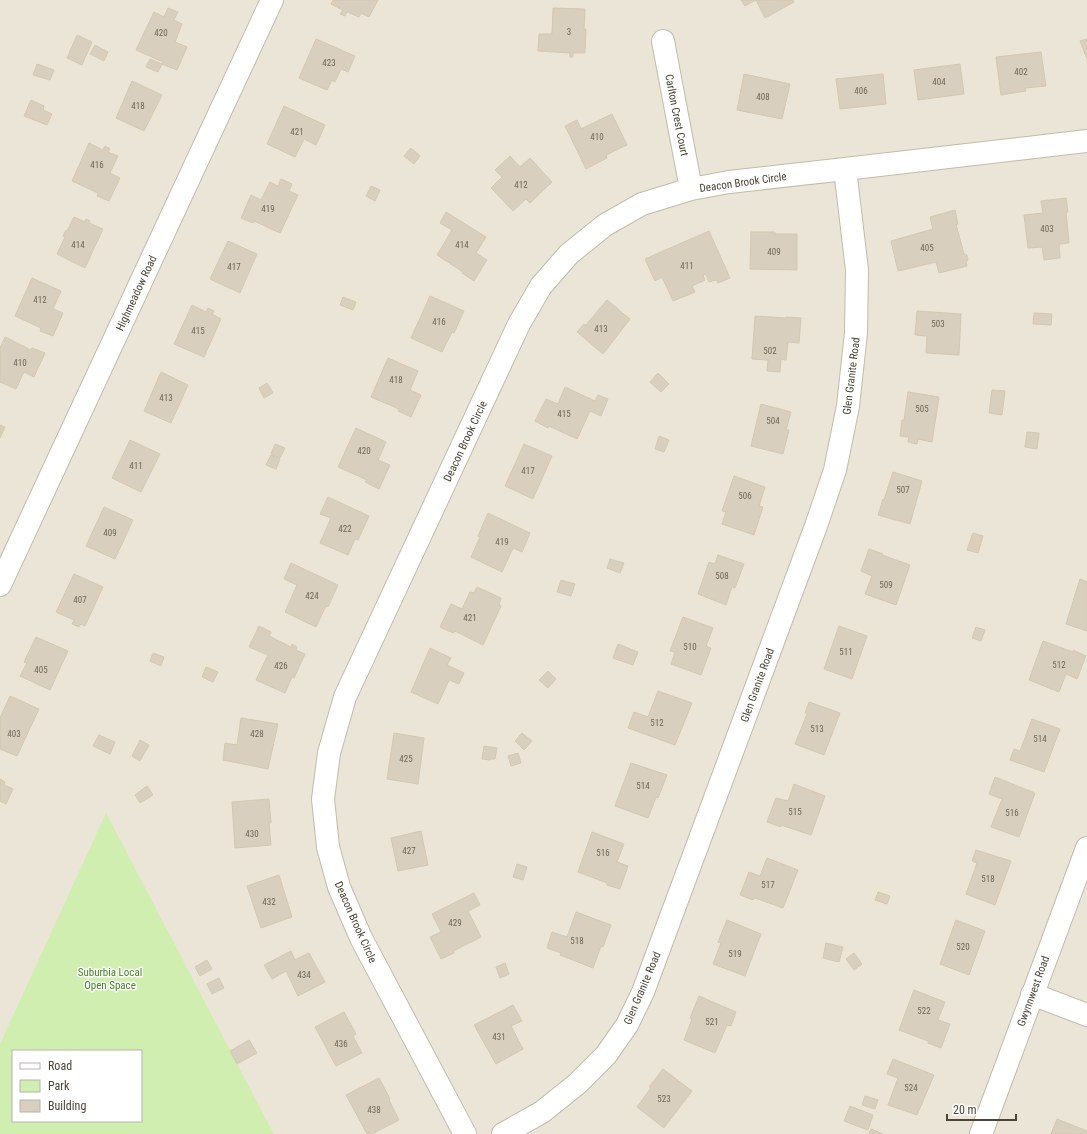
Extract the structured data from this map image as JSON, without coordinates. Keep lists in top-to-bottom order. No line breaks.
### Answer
{"streets":{"street":["Carlton Crest Court","Deacon Brook Circle","Highmeadow Road","Glen Granite Road","Gwynnwest Road"]},"crossings":[["Carlton Crest Court","Deacon Brook Circle"],["Deacon Brook Circle","Glen Granite Road"]],"parks":["Suburbia Local Open Space"],"house_numbers":["3","420","423","402","404","406","408","418","421","410","416","412","419","403","414","414","405","409","411","417","412","416","503","413","415","502","410","418","413","505","415","504","420","411","417","507","506","422","409","419","508","509","424","407","421","510","511","512","426","405","512","513","403","428","514","425","514","515","516","430","427","516","518","517","432","429","518","520","519","434","522","521","431","436","524","523","438"],"legend":["Road","Park","Building"],"scale_bar":"20 m"}
